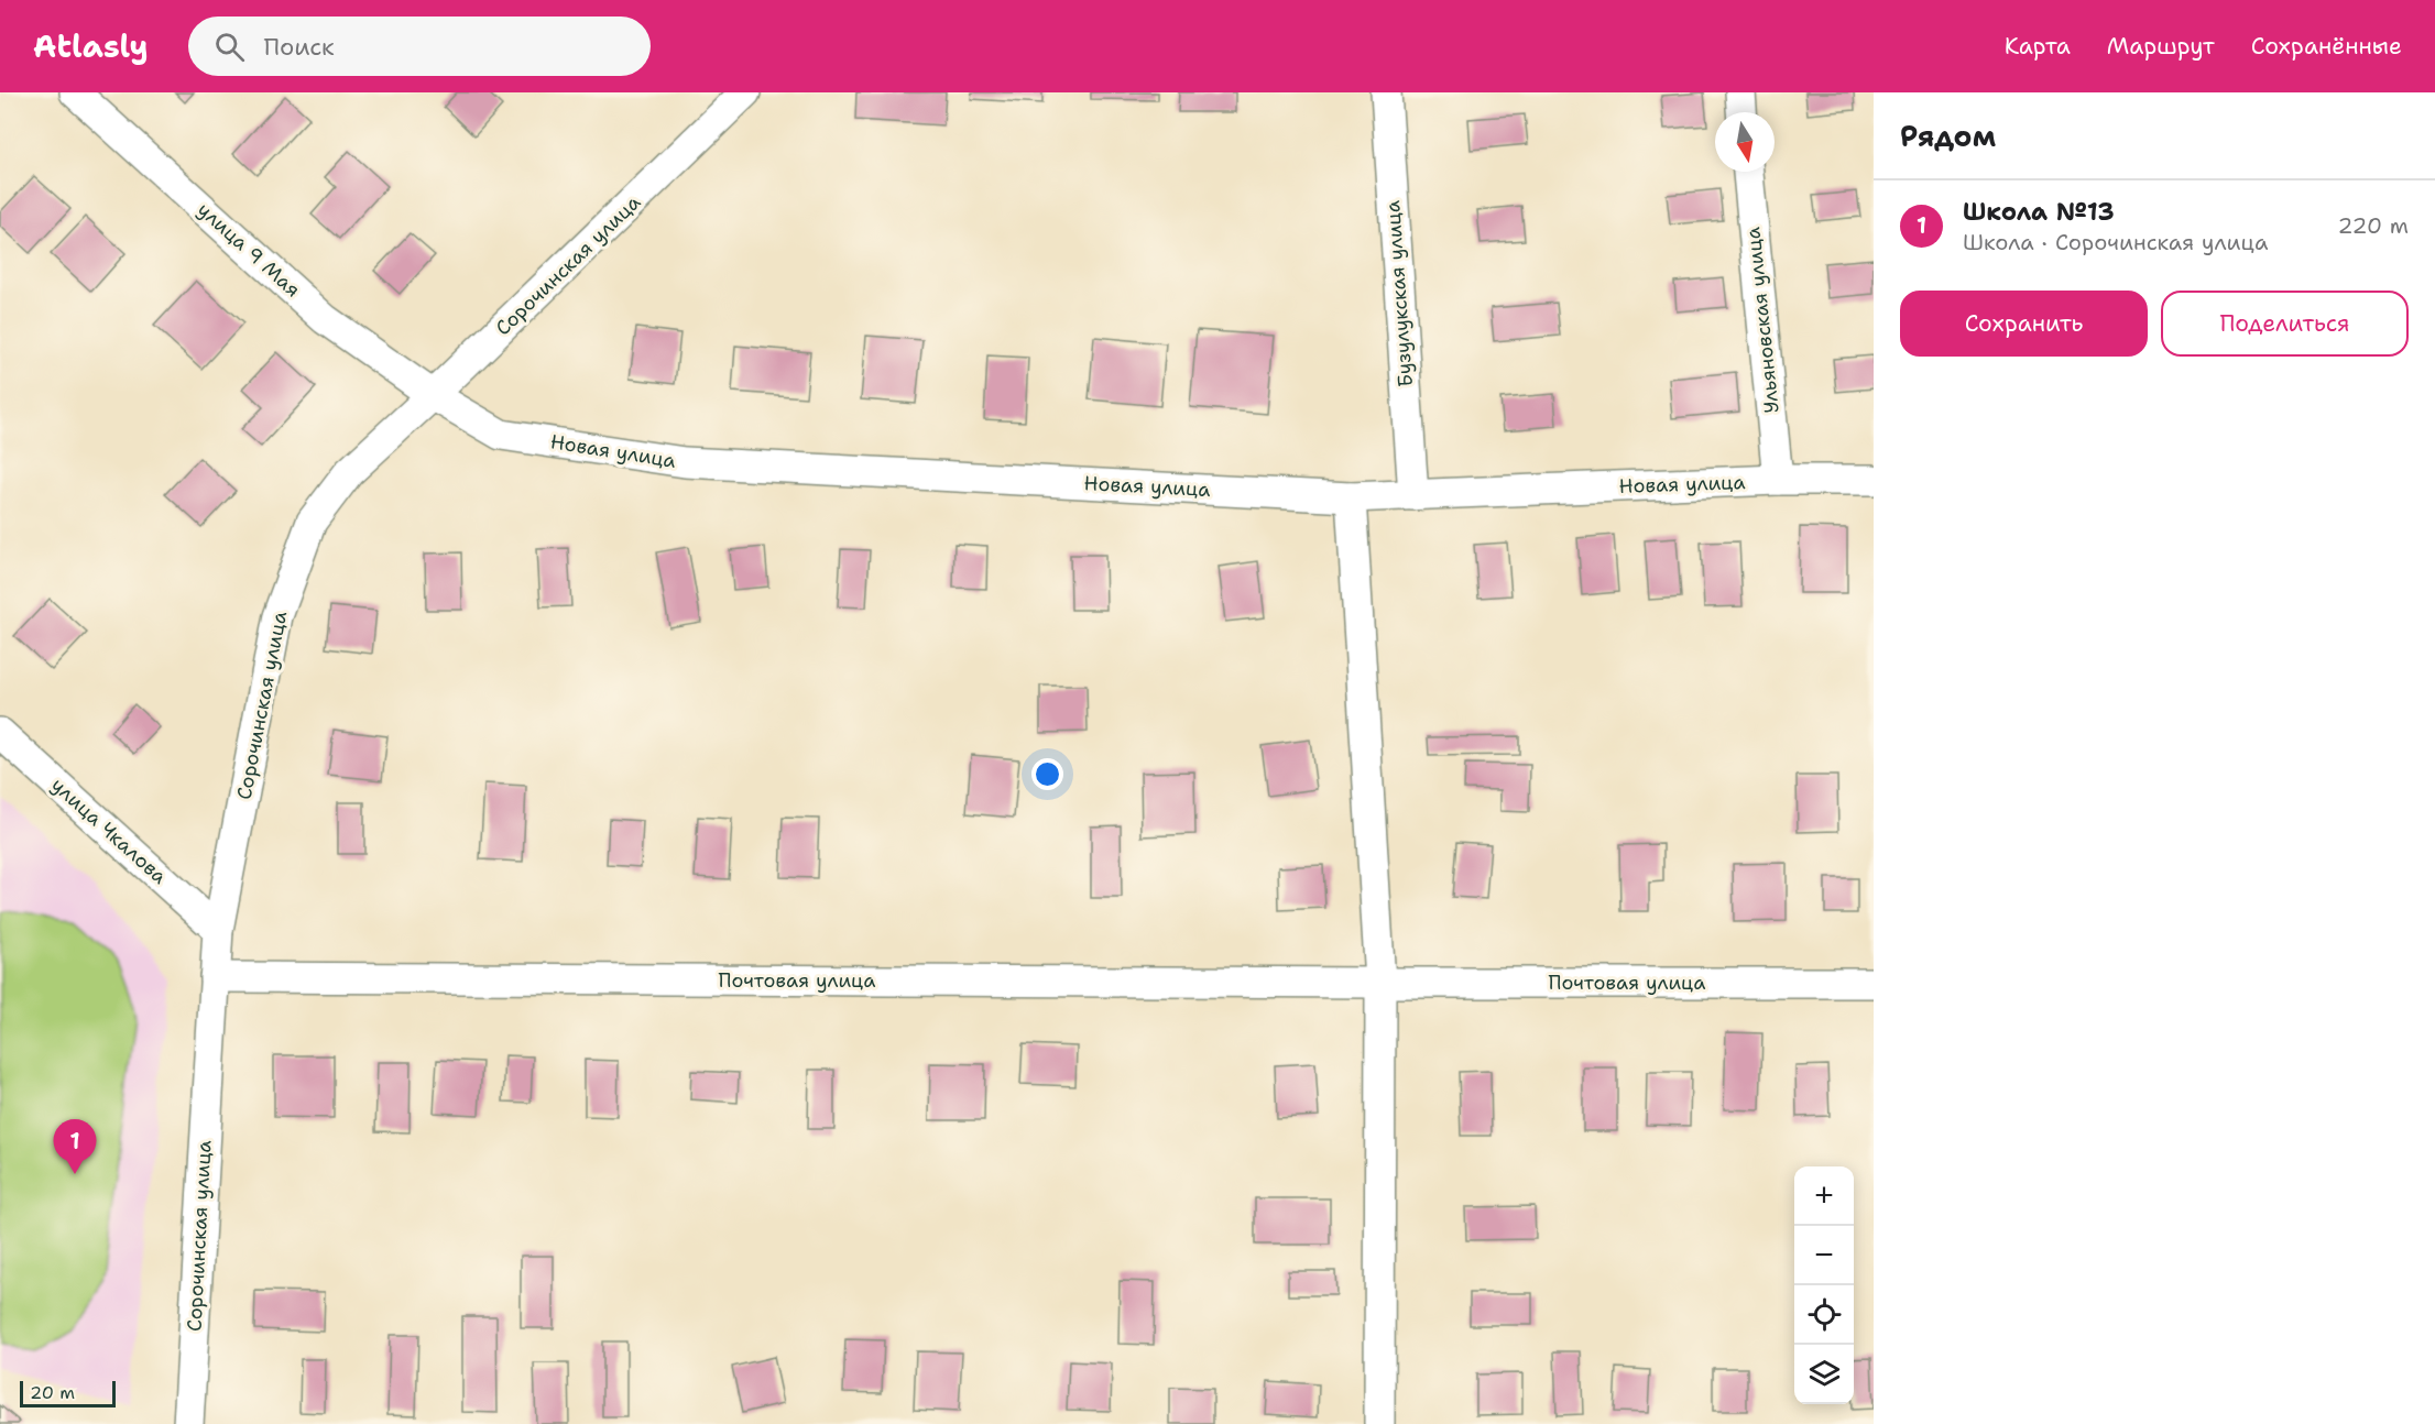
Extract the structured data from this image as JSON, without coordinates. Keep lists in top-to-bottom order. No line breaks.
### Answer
{"streets":{"street":["улица 9 Мая","Сорочинская улица","Бузулукская улица","Ульяновская улица","Новая улица","улица Чкалова","Почтовая улица"]},"crossings":[["улица 9 Мая","Сорочинская улица"],["улица 9 Мая","Новая улица"],["Сорочинская улица","Новая улица"],["Сорочинская улица","улица Чкалова"],["Сорочинская улица","Почтовая улица"],["Бузулукская улица","Новая улица"],["Ульяновская улица","Новая улица"]],"scale_bar":"20 m","north":"bottom","page":{"header":"Atlasly","search":"Поиск","nav":["Карта","Маршрут","Сохранённые"],"heading":"Рядом","list":[{"mark":"1","name":"Школа №13","note":"Школа · Сорочинская улица","value":"220 m"}],"buttons":["Сохранить","Поделиться"],"pins":"1","map_buttons":["+","−"],"scale":"20 m"}}
